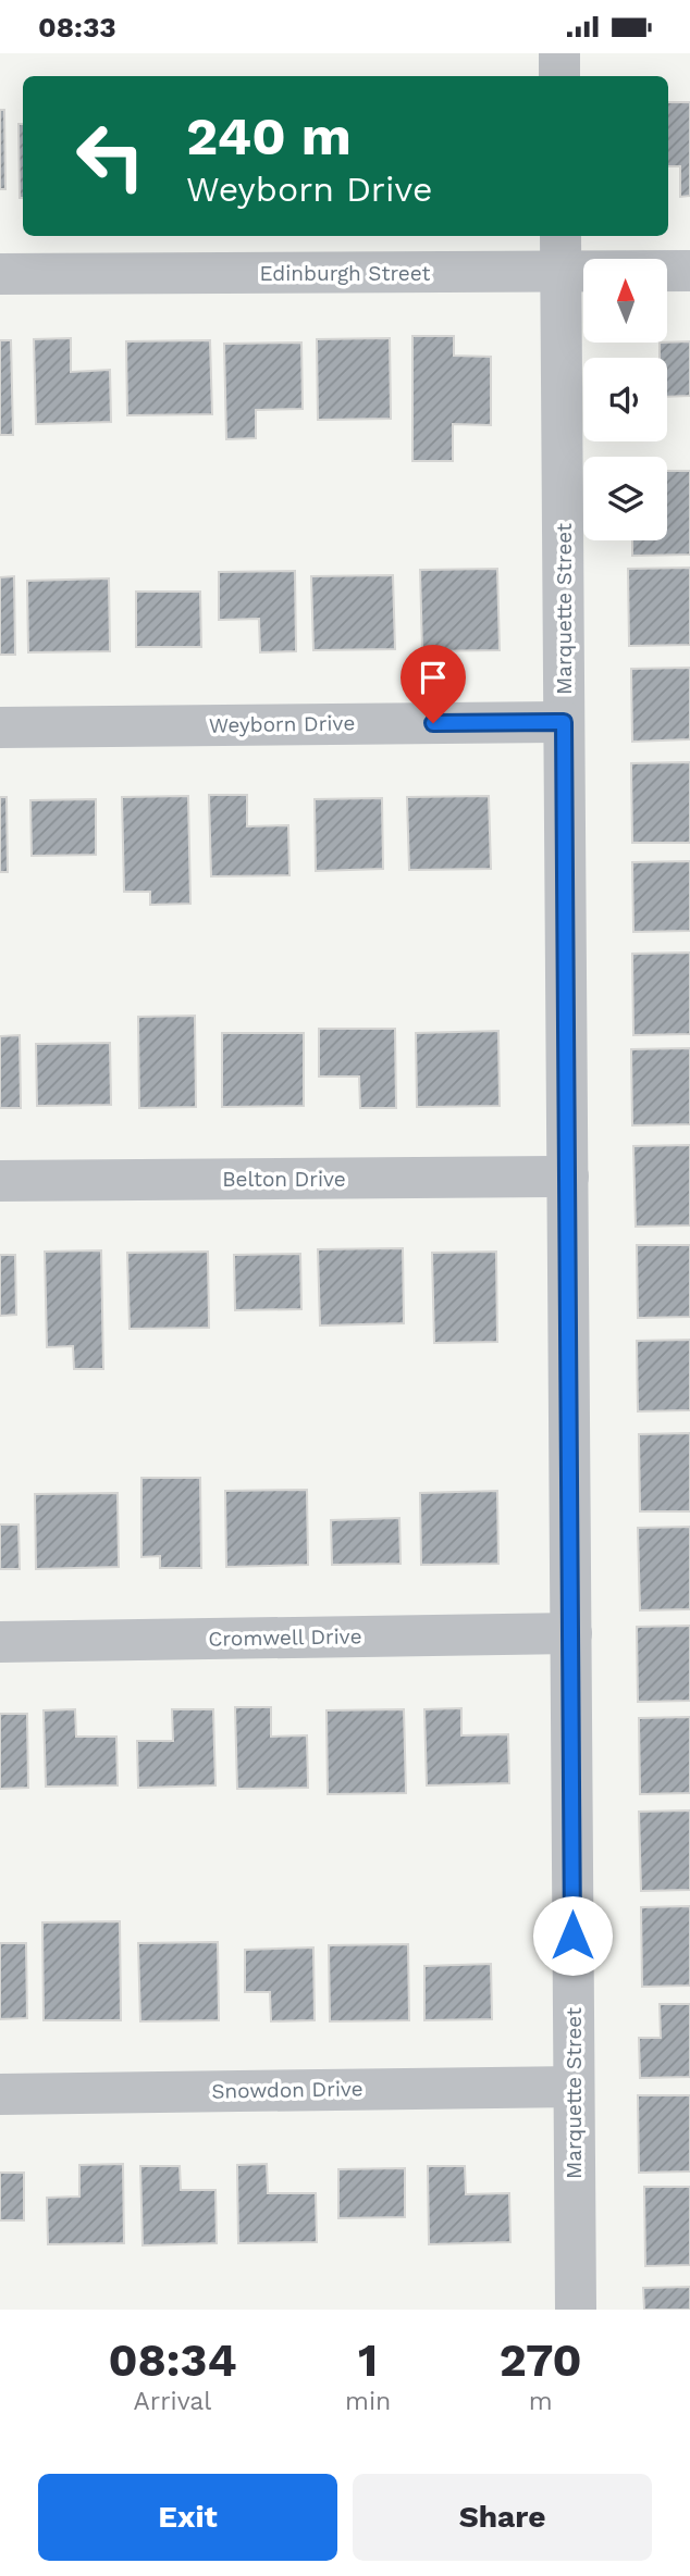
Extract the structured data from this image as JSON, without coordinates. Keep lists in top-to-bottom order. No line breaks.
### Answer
{"streets":{"street":["Edinburgh Street","Marquette Street","Weyborn Drive","Belton Drive","Cromwell Drive","Snowdon Drive"]},"crossings":[["Edinburgh Street","Marquette Street"],["Marquette Street","Weyborn Drive"],["Marquette Street","Belton Drive"],["Marquette Street","Cromwell Drive"],["Marquette Street","Snowdon Drive"]],"north":"top","page":{"status":"08:33","turn":["240 m","Weyborn Drive"],"eta":["08:34","Arrival","1","min","270","m"],"buttons":["Exit","Share"]}}
